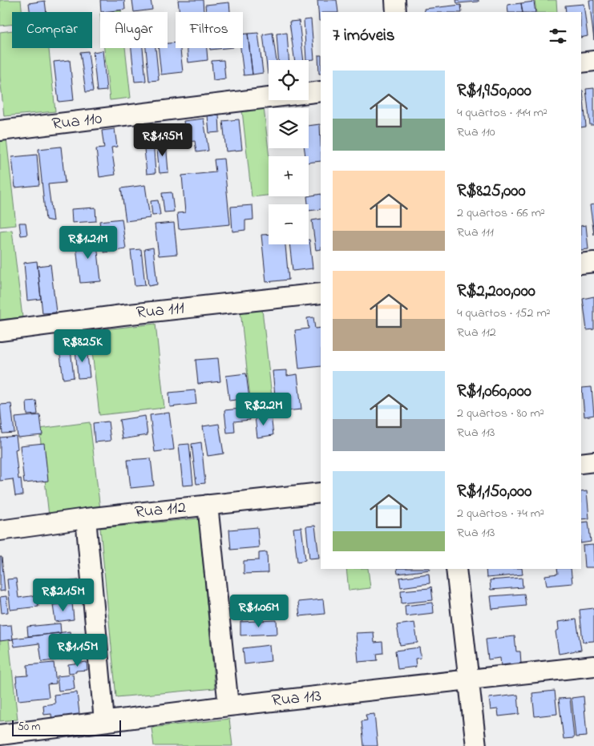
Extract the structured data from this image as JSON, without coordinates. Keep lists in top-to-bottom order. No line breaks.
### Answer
{"streets":{"street":["Rua 110","Rua 111","Rua 112","Rua 113"]},"scale_bar":"50 m","page":{"chip":["Comprar","Alugar","Filtros"],"heading":"7 imóveis","map_buttons":["+","−"],"list":[{"name":"R$1,950,000","note":"4 quartos · 144 m² · Rua 110"},{"name":"R$825,000","note":"2 quartos · 66 m² · Rua 111"},{"name":"R$2,200,000","note":"4 quartos · 152 m² · Rua 112"},{"name":"R$1,060,000","note":"2 quartos · 80 m² · Rua 113"},{"name":"R$1,150,000","note":"2 quartos · 74 m² · Rua 113"}],"price":["R$1.95M","R$1.21M","R$825K","R$2.2M","R$2.15M","R$1.06M","R$1.15M"],"scale":"50 m"}}
